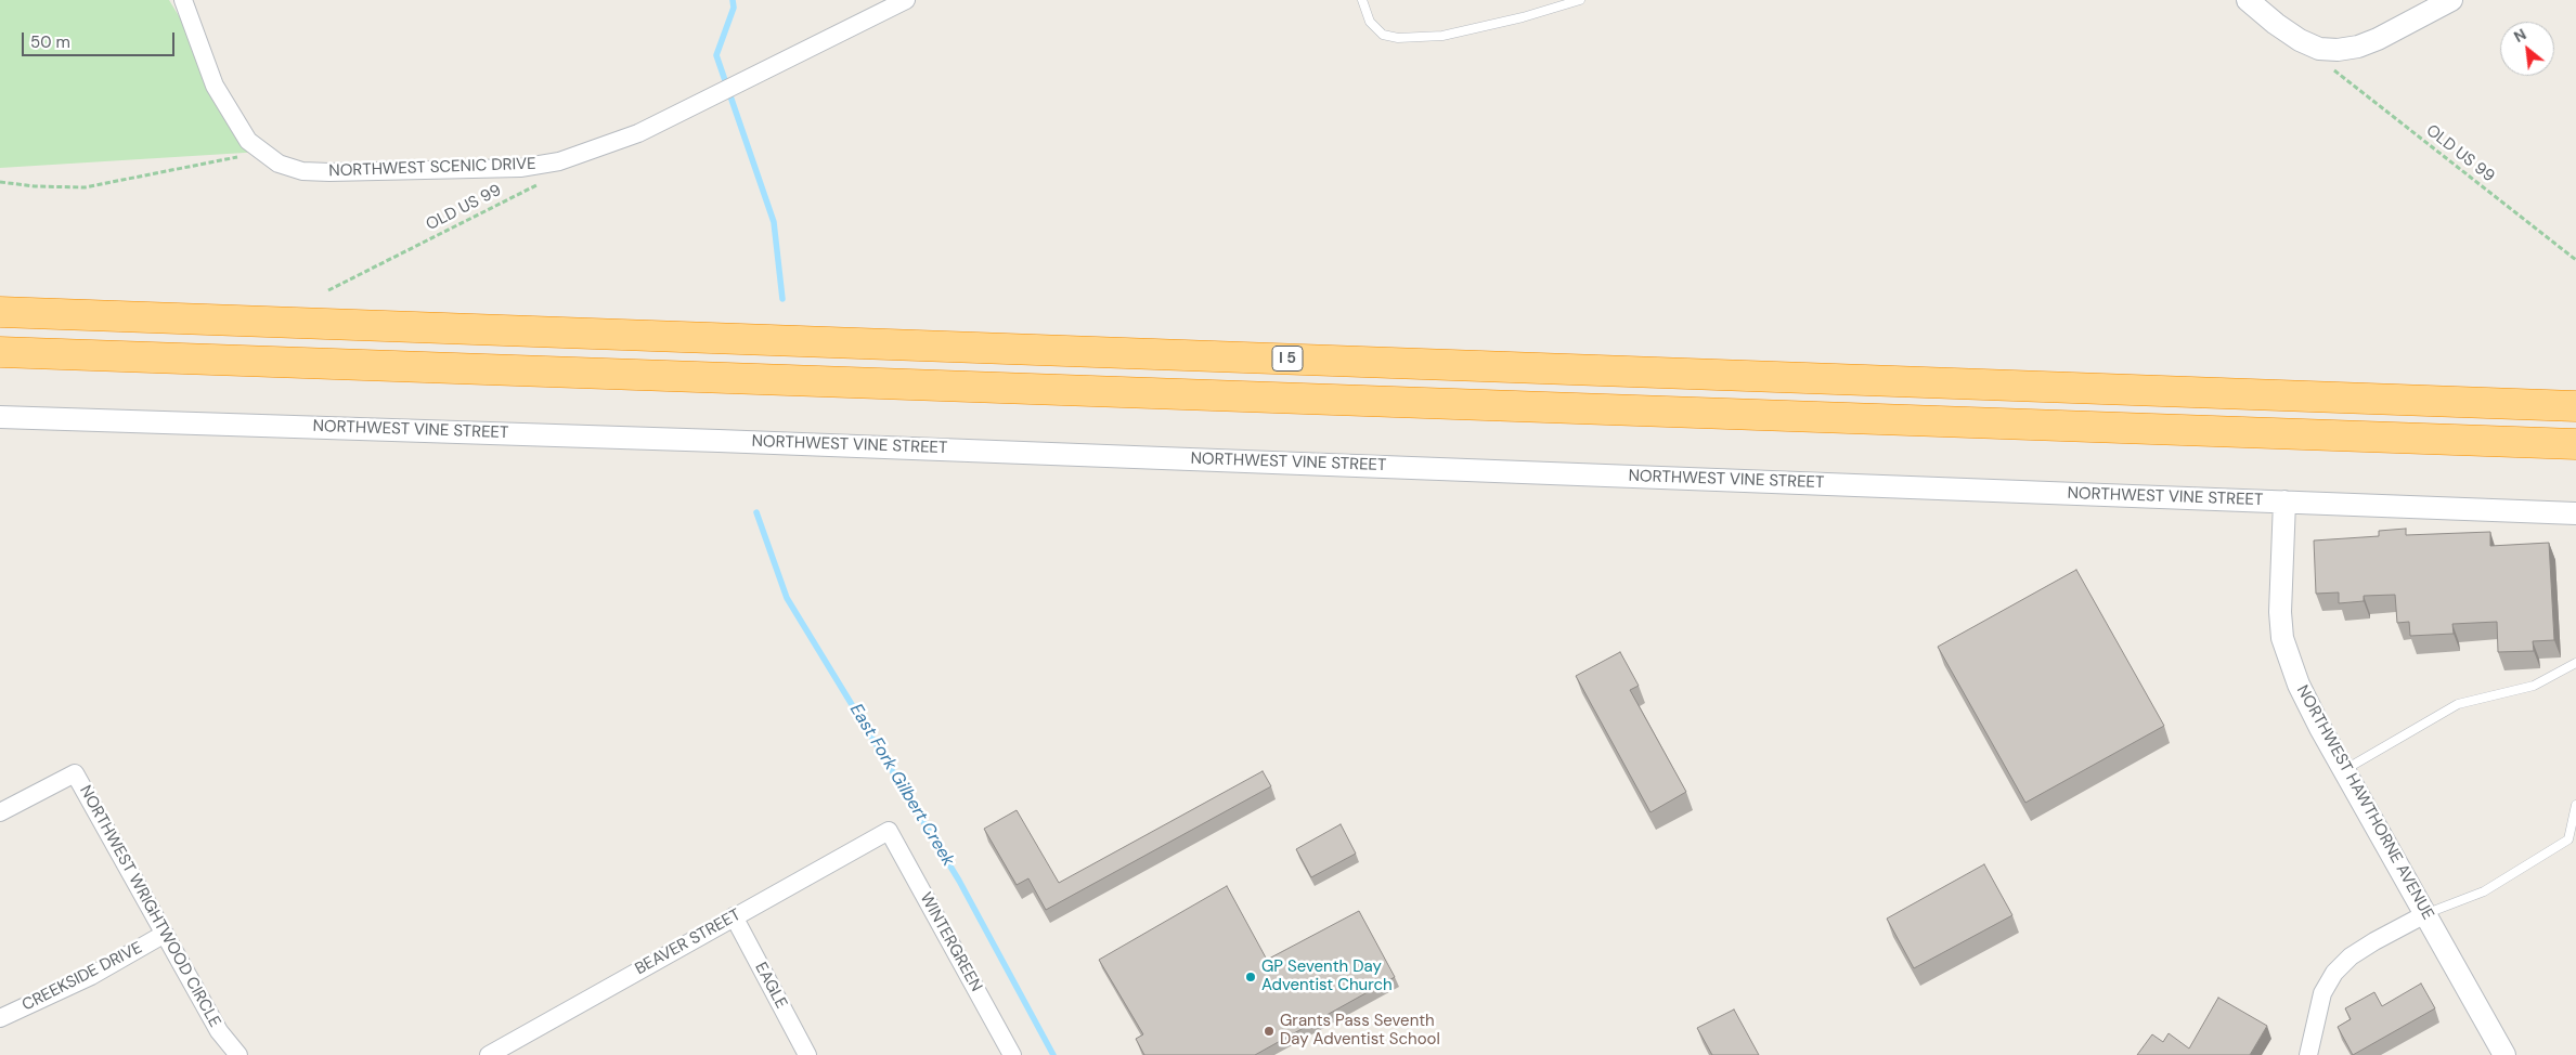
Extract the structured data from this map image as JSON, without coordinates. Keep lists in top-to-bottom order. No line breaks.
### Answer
{"streets":{"highway":["I 5"],"street":["NORTHWEST SCENIC DRIVE","NORTHWEST VINE STREET","NORTHWEST HAWTHORNE AVENUE","NORTHWEST WRIGHTWOOD CIRCLE","BEAVER STREET","WINTERGREEN","CREEKSIDE DRIVE","EAGLE"],"path":["OLD US 99"]},"crossings":[["NORTHWEST VINE STREET","NORTHWEST HAWTHORNE AVENUE"],["NORTHWEST WRIGHTWOOD CIRCLE","CREEKSIDE DRIVE"],["BEAVER STREET","WINTERGREEN"],["BEAVER STREET","EAGLE"]],"water":["East Fork Gilbert Creek"],"places":["GP Seventh Day Adventist Church","Grants Pass Seventh Day Adventist School"],"scale_bar":"50 m","north":"top left"}
